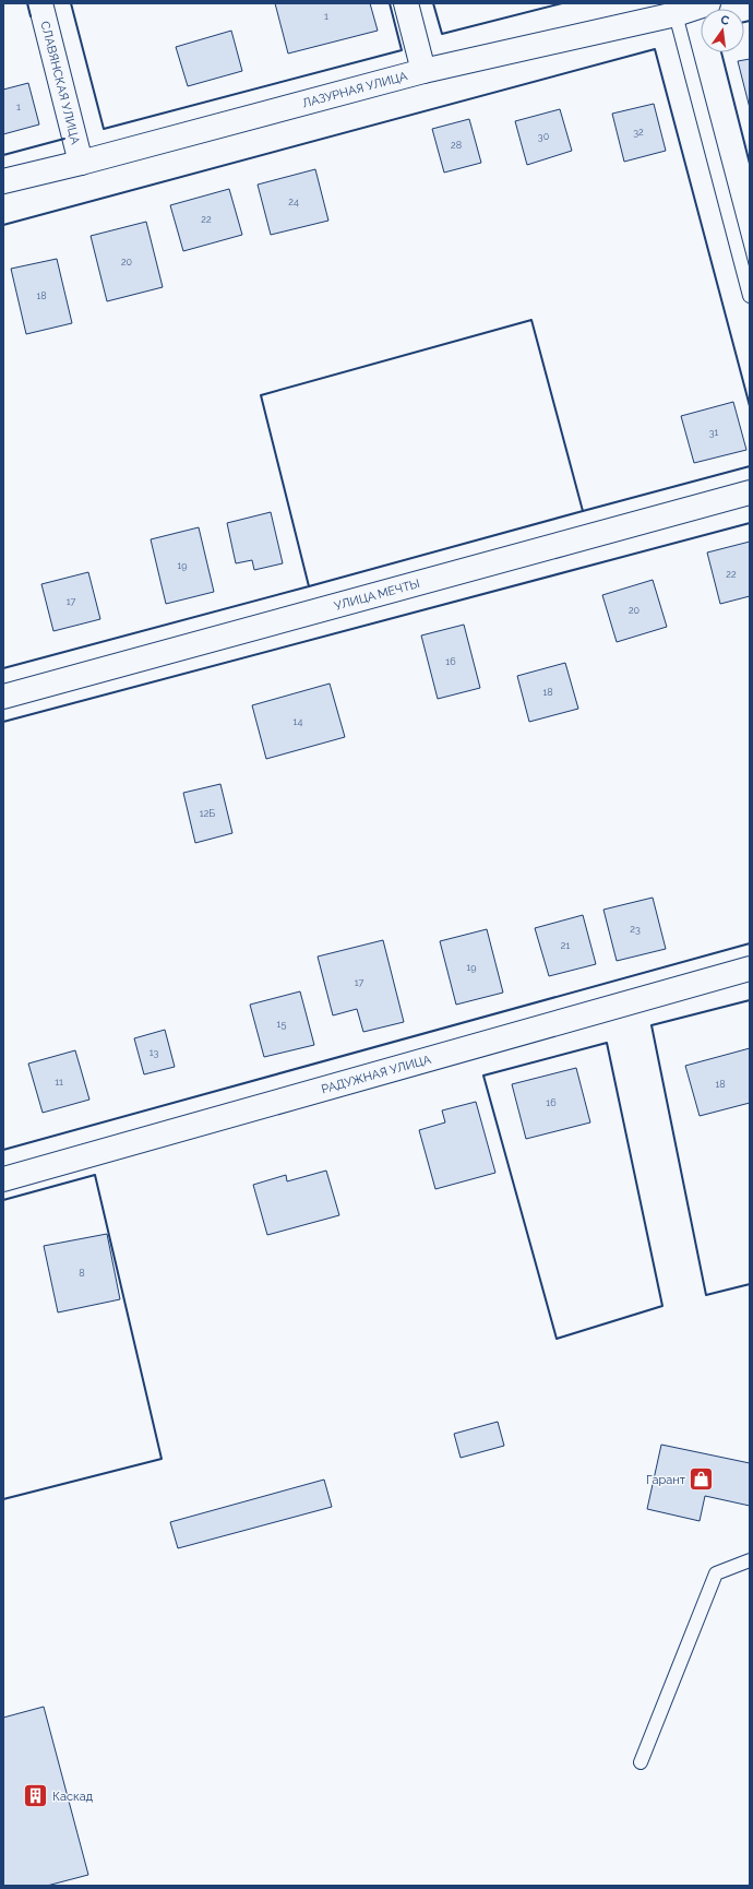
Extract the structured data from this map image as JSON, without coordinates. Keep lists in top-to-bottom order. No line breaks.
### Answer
{"streets":{"street":["СЛАВЯНСКАЯ УЛИЦА","ЛАЗУРНАЯ УЛИЦА","УЛИЦА МЕЧТЫ","РАДУЖНАЯ УЛИЦА"]},"crossings":[["СЛАВЯНСКАЯ УЛИЦА","ЛАЗУРНАЯ УЛИЦА"]],"places":{"shop":["Гарант"],"building":["Каскад"]},"house_numbers":["1","1","32","30","28","24","22","20","18","31","19","22","17","20","16","18","14","12Б","23","21","19","17","15","13","11","18","16","8"],"north":"top"}
